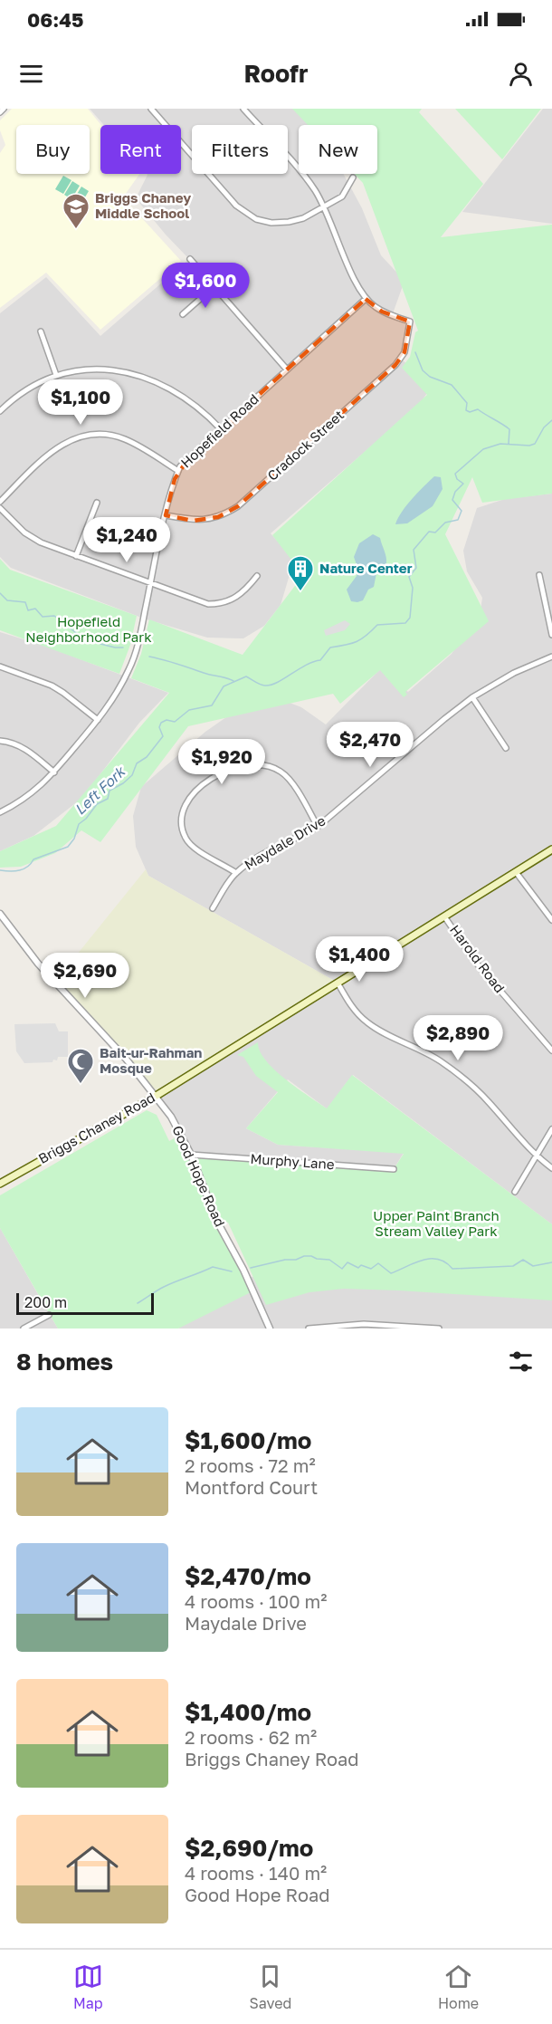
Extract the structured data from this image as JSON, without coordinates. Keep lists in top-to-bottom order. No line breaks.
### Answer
{"streets":{"main road":["Briggs Chaney Road"],"street":["Hopefield Road","Cradock Street","Maydale Drive","Harold Road","Murphy Lane","Good Hope Road"]},"crossings":[["Hopefield Road","Cradock Street"],["Harold Road","Briggs Chaney Road"],["Briggs Chaney Road","Good Hope Road"],["Murphy Lane","Good Hope Road"]],"water":["Left Fork"],"parks":["Hopefield Neighborhood Park","Upper Paint Branch Stream Valley Park"],"places":{"school or university":["Briggs Chaney Middle School"],"building":["Nature Center"],"mosque":["Bait-ur-Rahman Mosque"]},"scale_bar":"200 m","page":{"status":"06:45","header":"Roofr","chip":["Buy","Rent","Filters","New"],"price":["$1,600","$1,100","$1,240","$2,470","$1,920","$1,400","$2,690","$2,890"],"scale":"200 m","heading":"8 homes","list":[{"name":"$1,600/mo","note":"2 rooms · 72 m² · Montford Court"},{"name":"$2,470/mo","note":"4 rooms · 100 m² · Maydale Drive"},{"name":"$1,400/mo","note":"2 rooms · 62 m² · Briggs Chaney Road"},{"name":"$2,690/mo","note":"4 rooms · 140 m² · Good Hope Road"}],"tabs":["Map","Saved","Home"]}}
